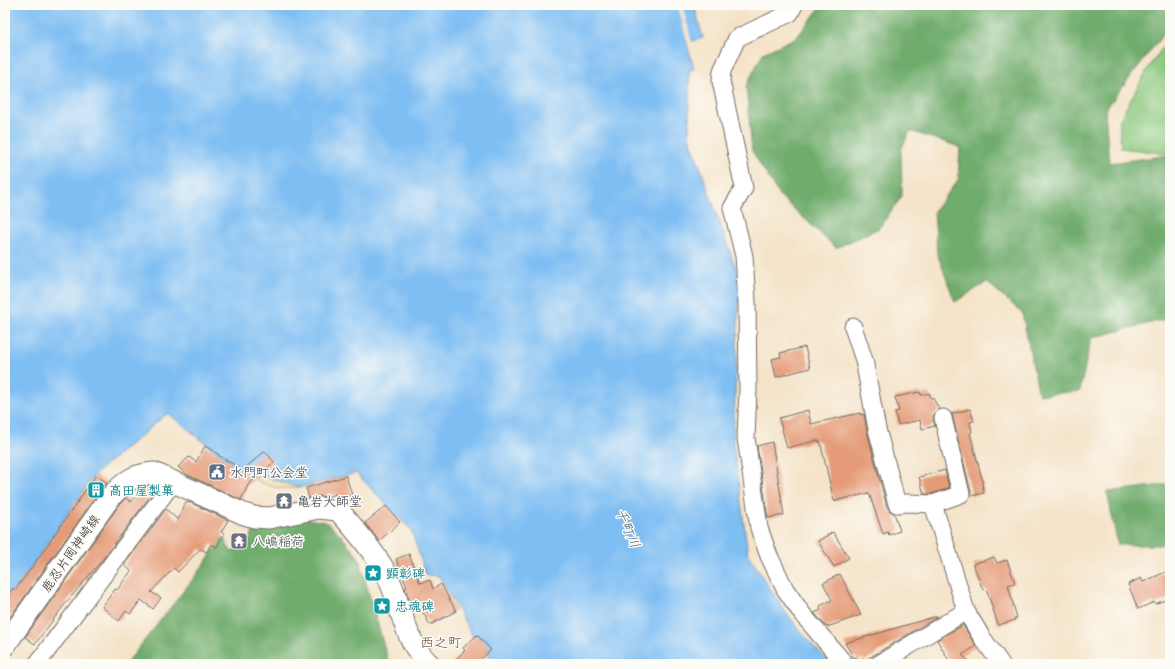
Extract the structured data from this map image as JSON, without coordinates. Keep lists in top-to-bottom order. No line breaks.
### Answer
{"streets":{"main road":["鹿忍片岡神崎線"]},"districts":["西之町"],"water":["千町川"],"places":{"public building":["水門町公会堂"],"building":["高田屋製菓"],"temple":["亀岩大師堂","八嶋稲荷"],"place":["顕彰碑","忠魂碑"]}}
